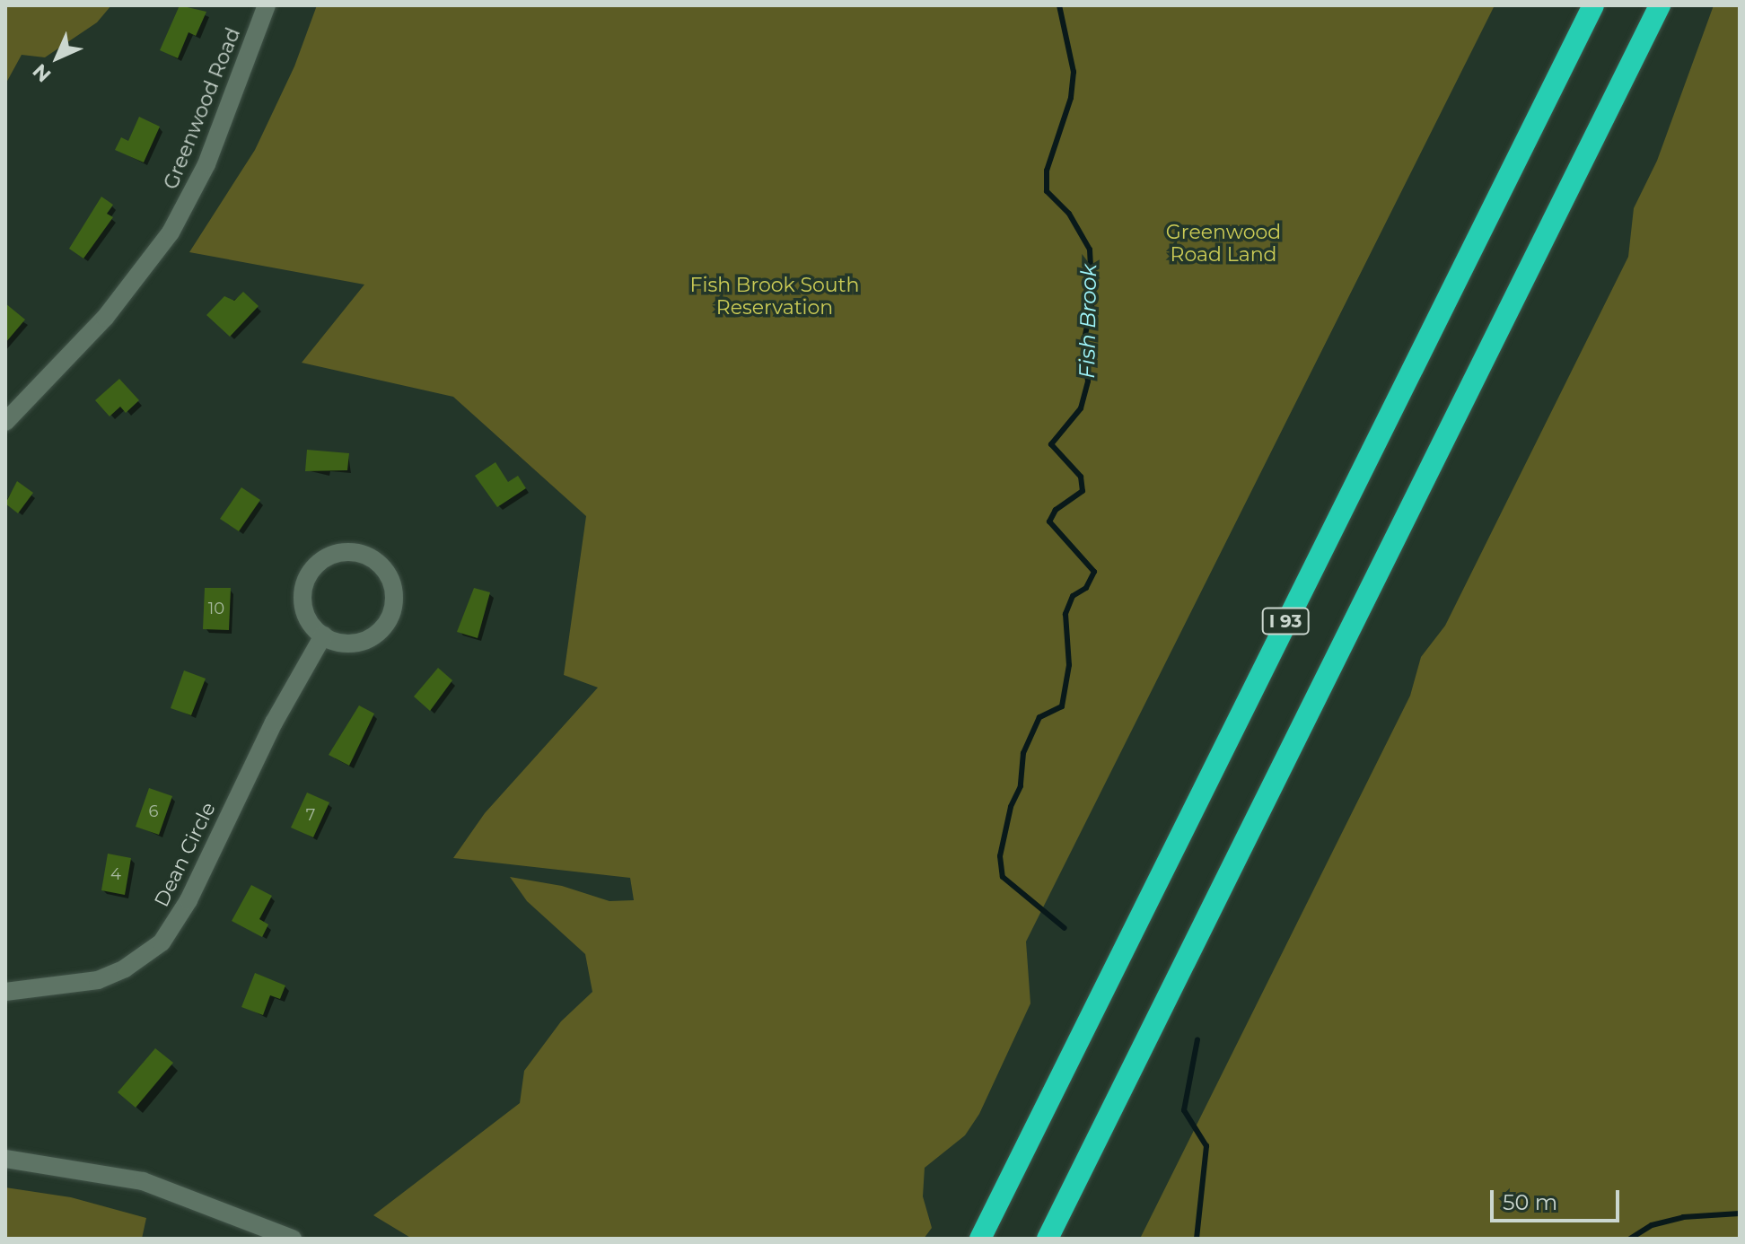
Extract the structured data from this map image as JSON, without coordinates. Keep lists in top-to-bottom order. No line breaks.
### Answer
{"streets":{"highway":["I 93"],"street":["Greenwood Road","Dean Circle"]},"water":["Fish Brook"],"parks":["Greenwood Road Land","Fish Brook South Reservation"],"house_numbers":["10","6","7","4"],"scale_bar":"50 m","north":"bottom left"}
